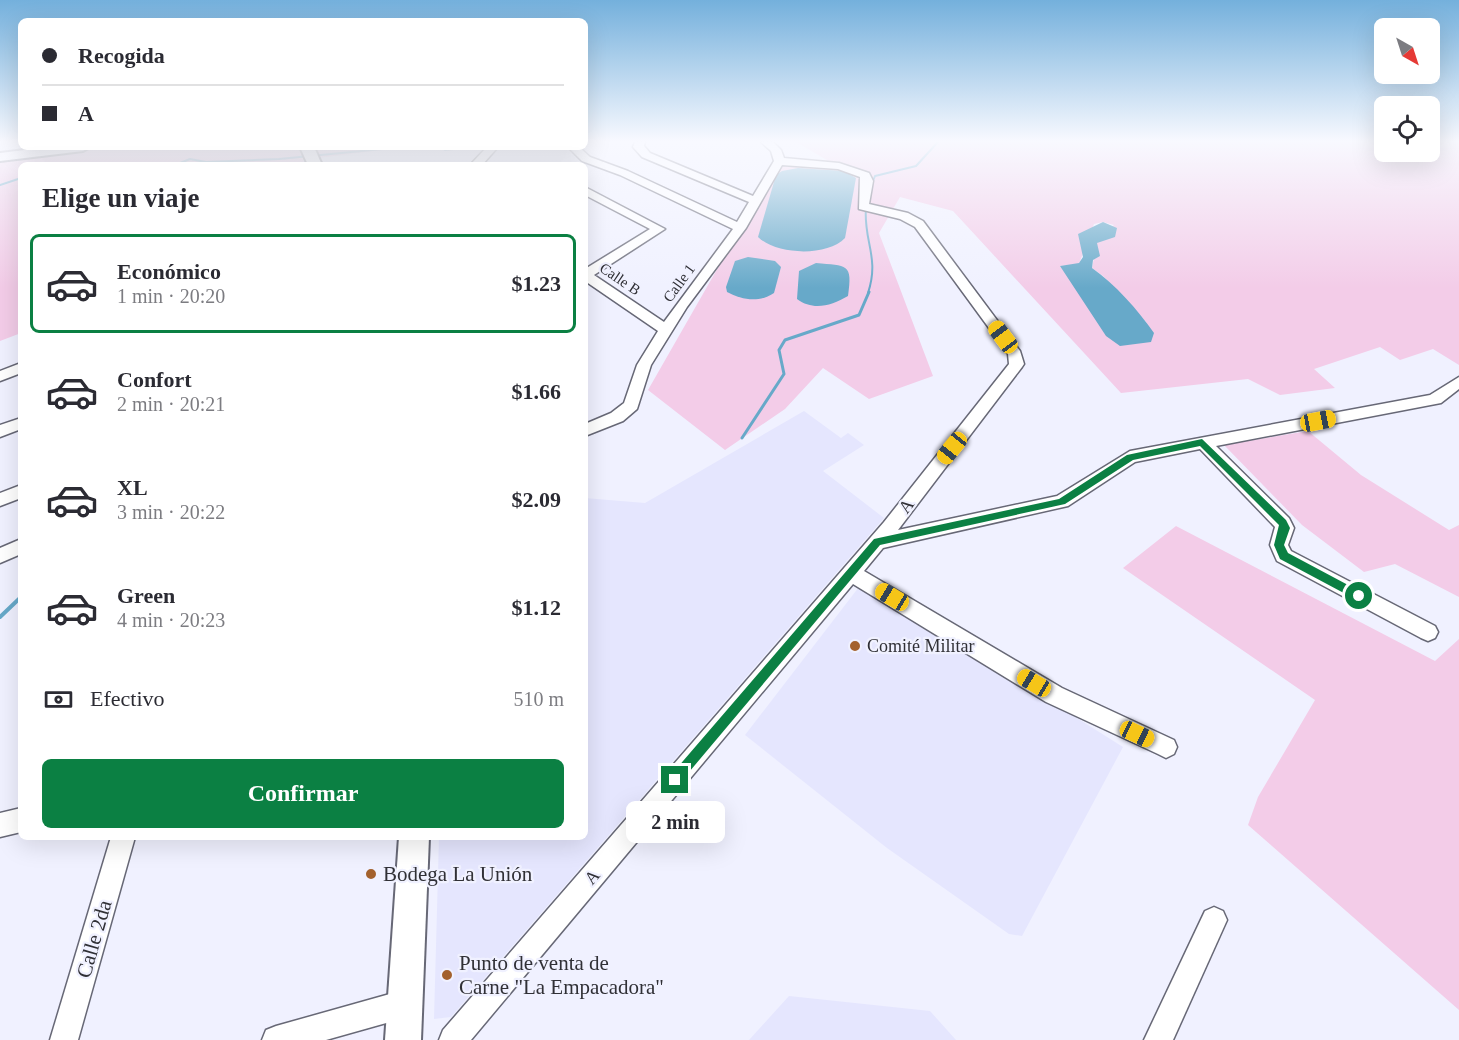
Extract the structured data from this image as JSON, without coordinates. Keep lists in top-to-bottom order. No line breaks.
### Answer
{"streets":{"street":["Calle B","Calle 1","A","Calle 2da"]},"crossings":[["Calle B","Calle 1"]],"places":["Comité Militar","Bodega La Unión","Punto de venta de Carne \"La Empacadora\""],"north":"bottom right","page":{"banner":["Recogida","A"],"heading":"Elige un viaje","list":[{"name":"Económico","note":"1 min · 20:20","value":"$1.23"},{"name":"Confort","note":"2 min · 20:21","value":"$1.66"},{"name":"XL","note":"3 min · 20:22","value":"$2.09"},{"name":"Green","note":"4 min · 20:23","value":"$1.12"}],"pay":["Efectivo","510 m"],"buttons":"Confirmar","bubble":"2 min"}}
